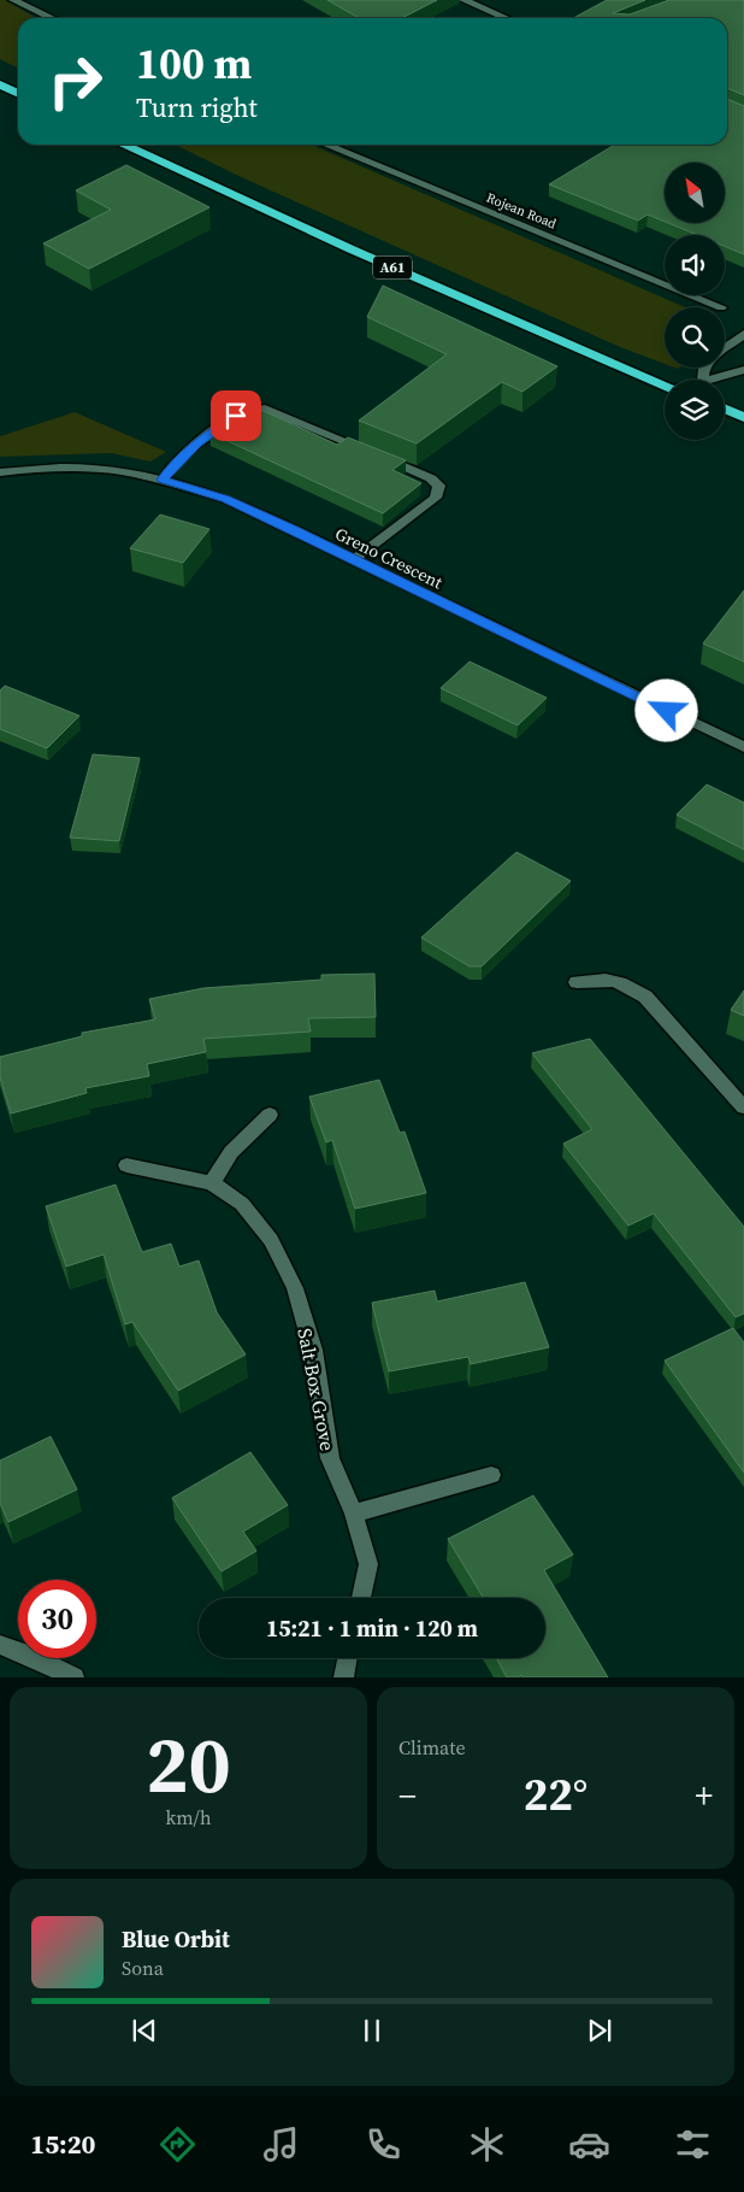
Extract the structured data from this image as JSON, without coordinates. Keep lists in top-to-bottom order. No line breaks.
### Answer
{"streets":{"highway":["A61"],"street":["Rojean Road","Greno Crescent","Salt Box Grove"]},"north":"top left","page":{"turn":["100 m","Turn right"],"limit":"30","trip":"15:21 · 1 min · 120 m","tile":[["20","km/h"],"Climate"],"heat":["−","22°","+"],"song":["Blue Orbit","Sona"],"tabs":"15:20"}}
